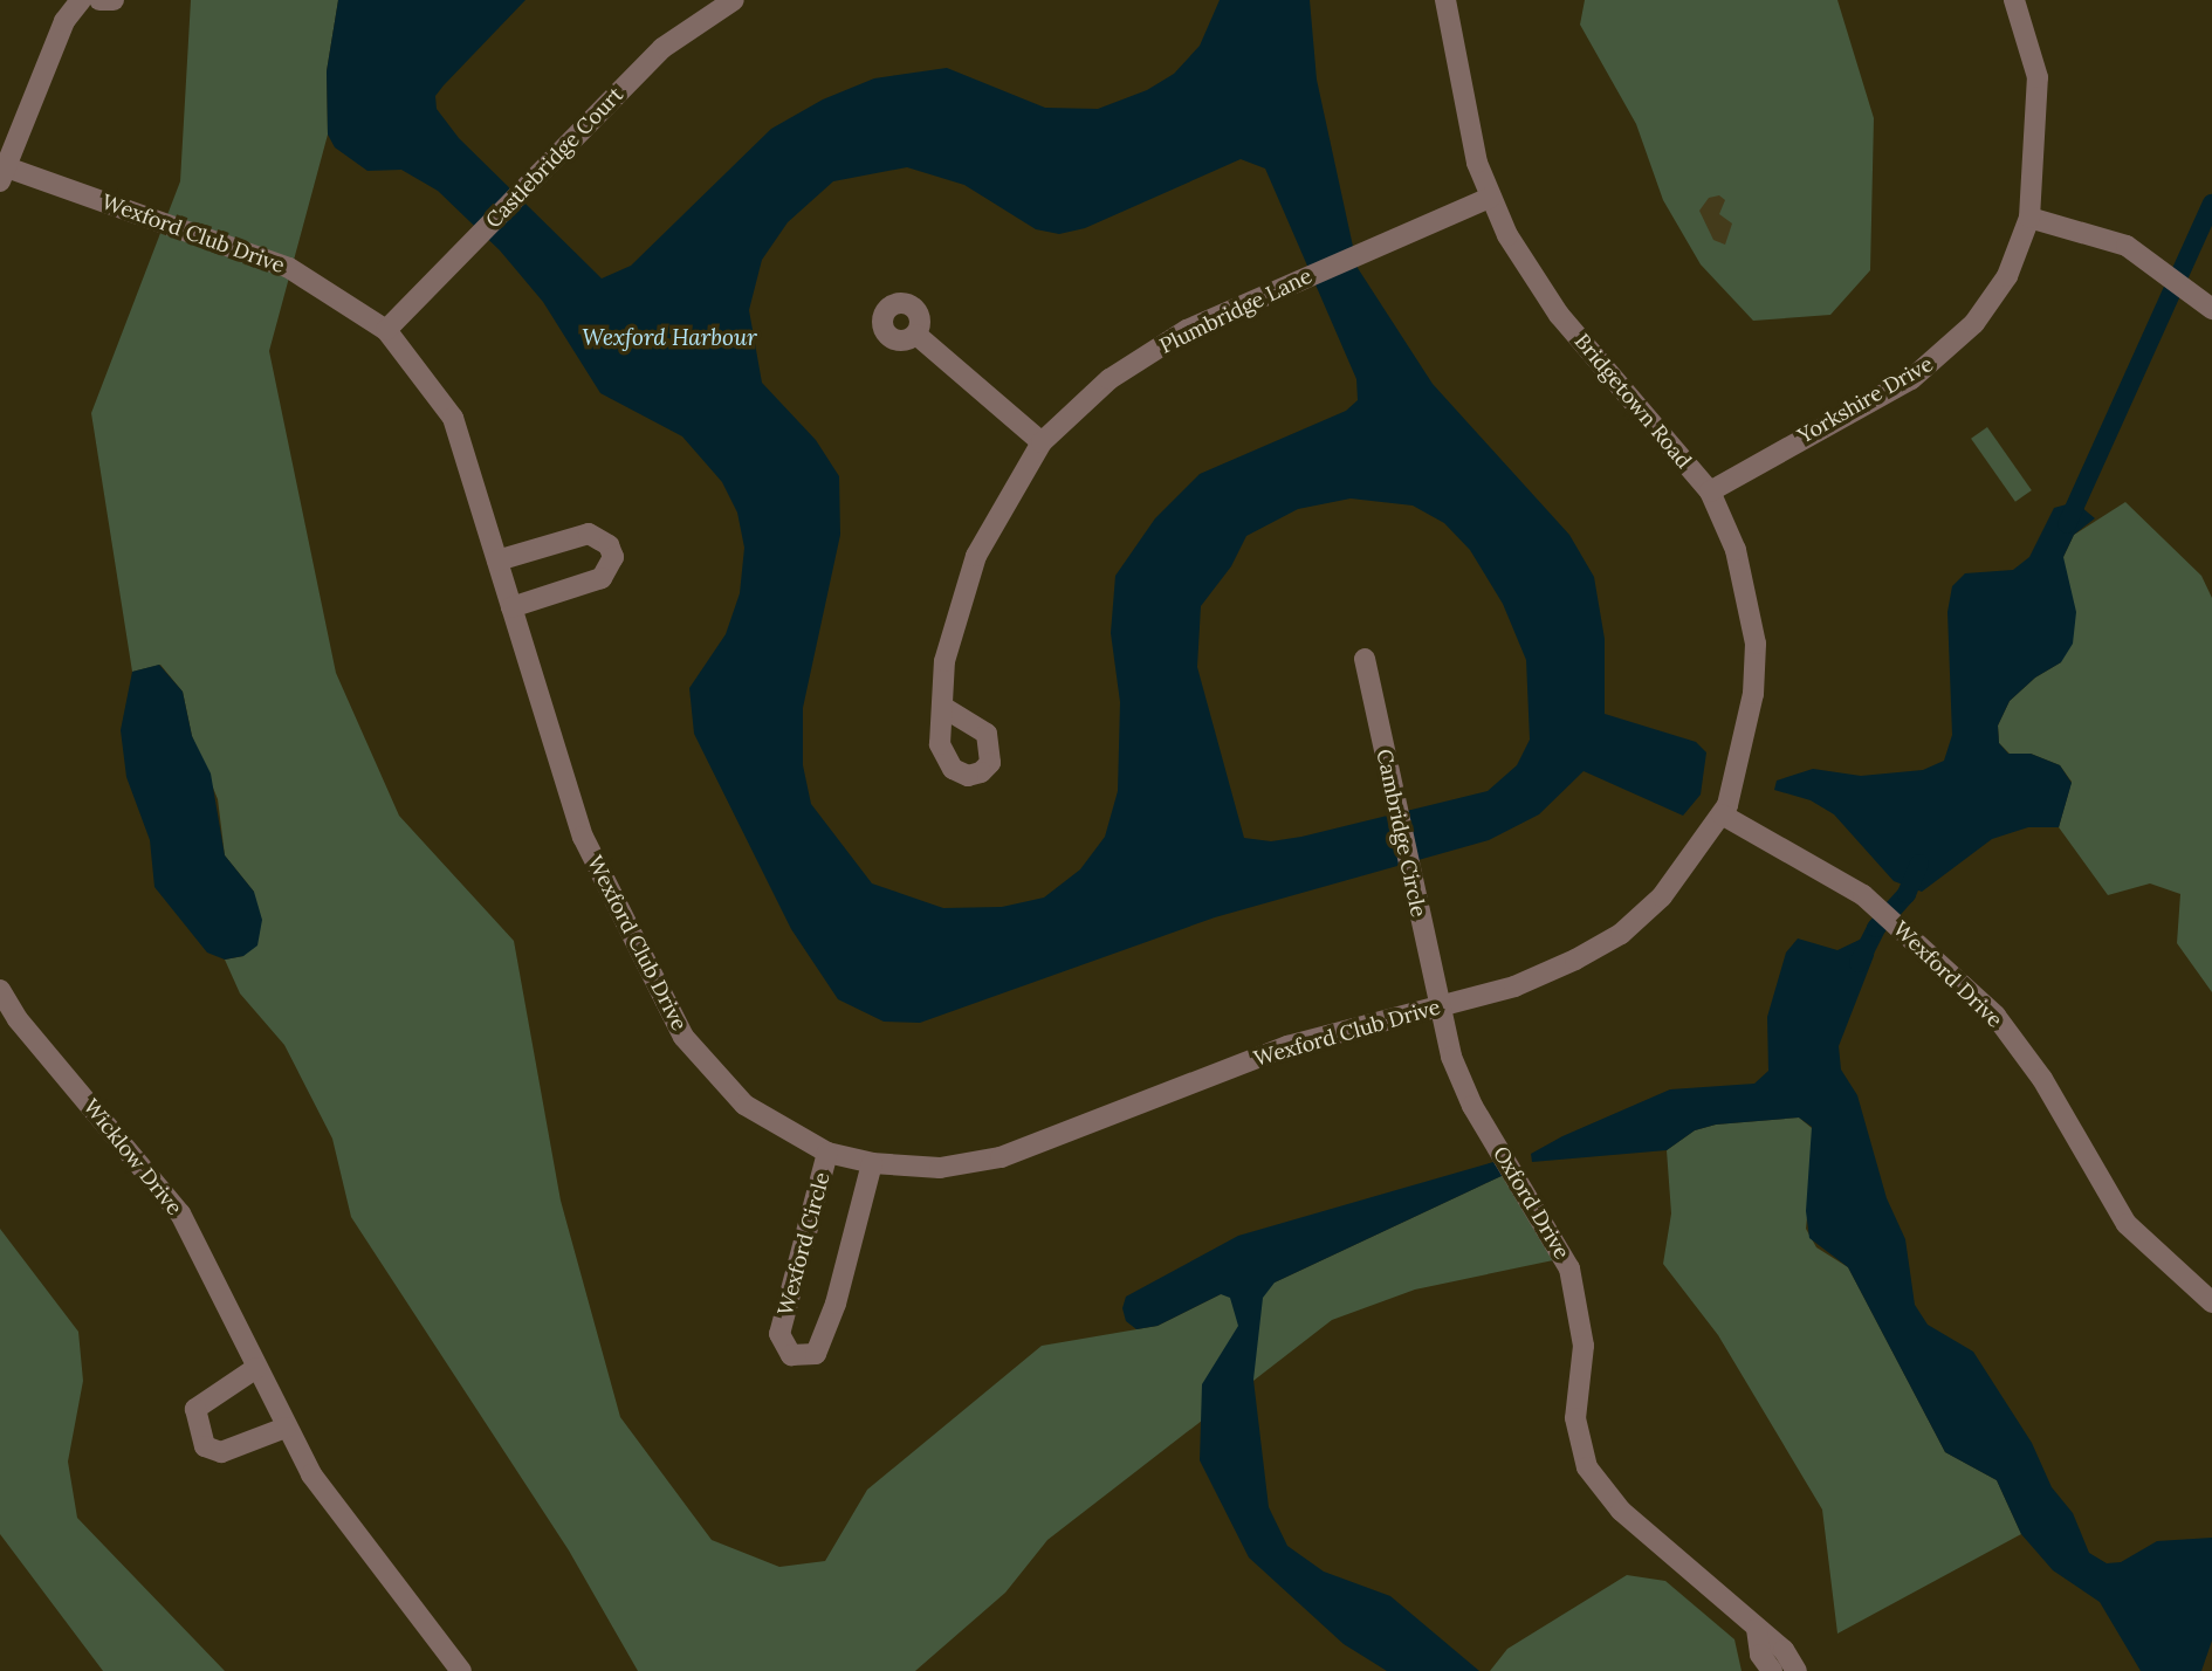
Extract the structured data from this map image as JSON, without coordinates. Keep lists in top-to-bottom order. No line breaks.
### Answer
{"streets":{"street":["Castlebridge Court","Wexford Club Drive","Plumbridge Lane","Yorkshire Drive","Bridgetown Road","Cambridge Circle","Wexford Drive","Wicklow Drive","Oxford Drive","Wexford Circle"]},"crossings":[["Castlebridge Court","Wexford Club Drive"],["Wexford Club Drive","Bridgetown Road"],["Wexford Club Drive","Cambridge Circle"],["Wexford Club Drive","Wexford Drive"],["Wexford Club Drive","Oxford Drive"],["Wexford Club Drive","Wexford Circle"],["Plumbridge Lane","Bridgetown Road"],["Yorkshire Drive","Bridgetown Road"],["Bridgetown Road","Wexford Drive"],["Cambridge Circle","Oxford Drive"]],"water":["Wexford Harbour"]}
